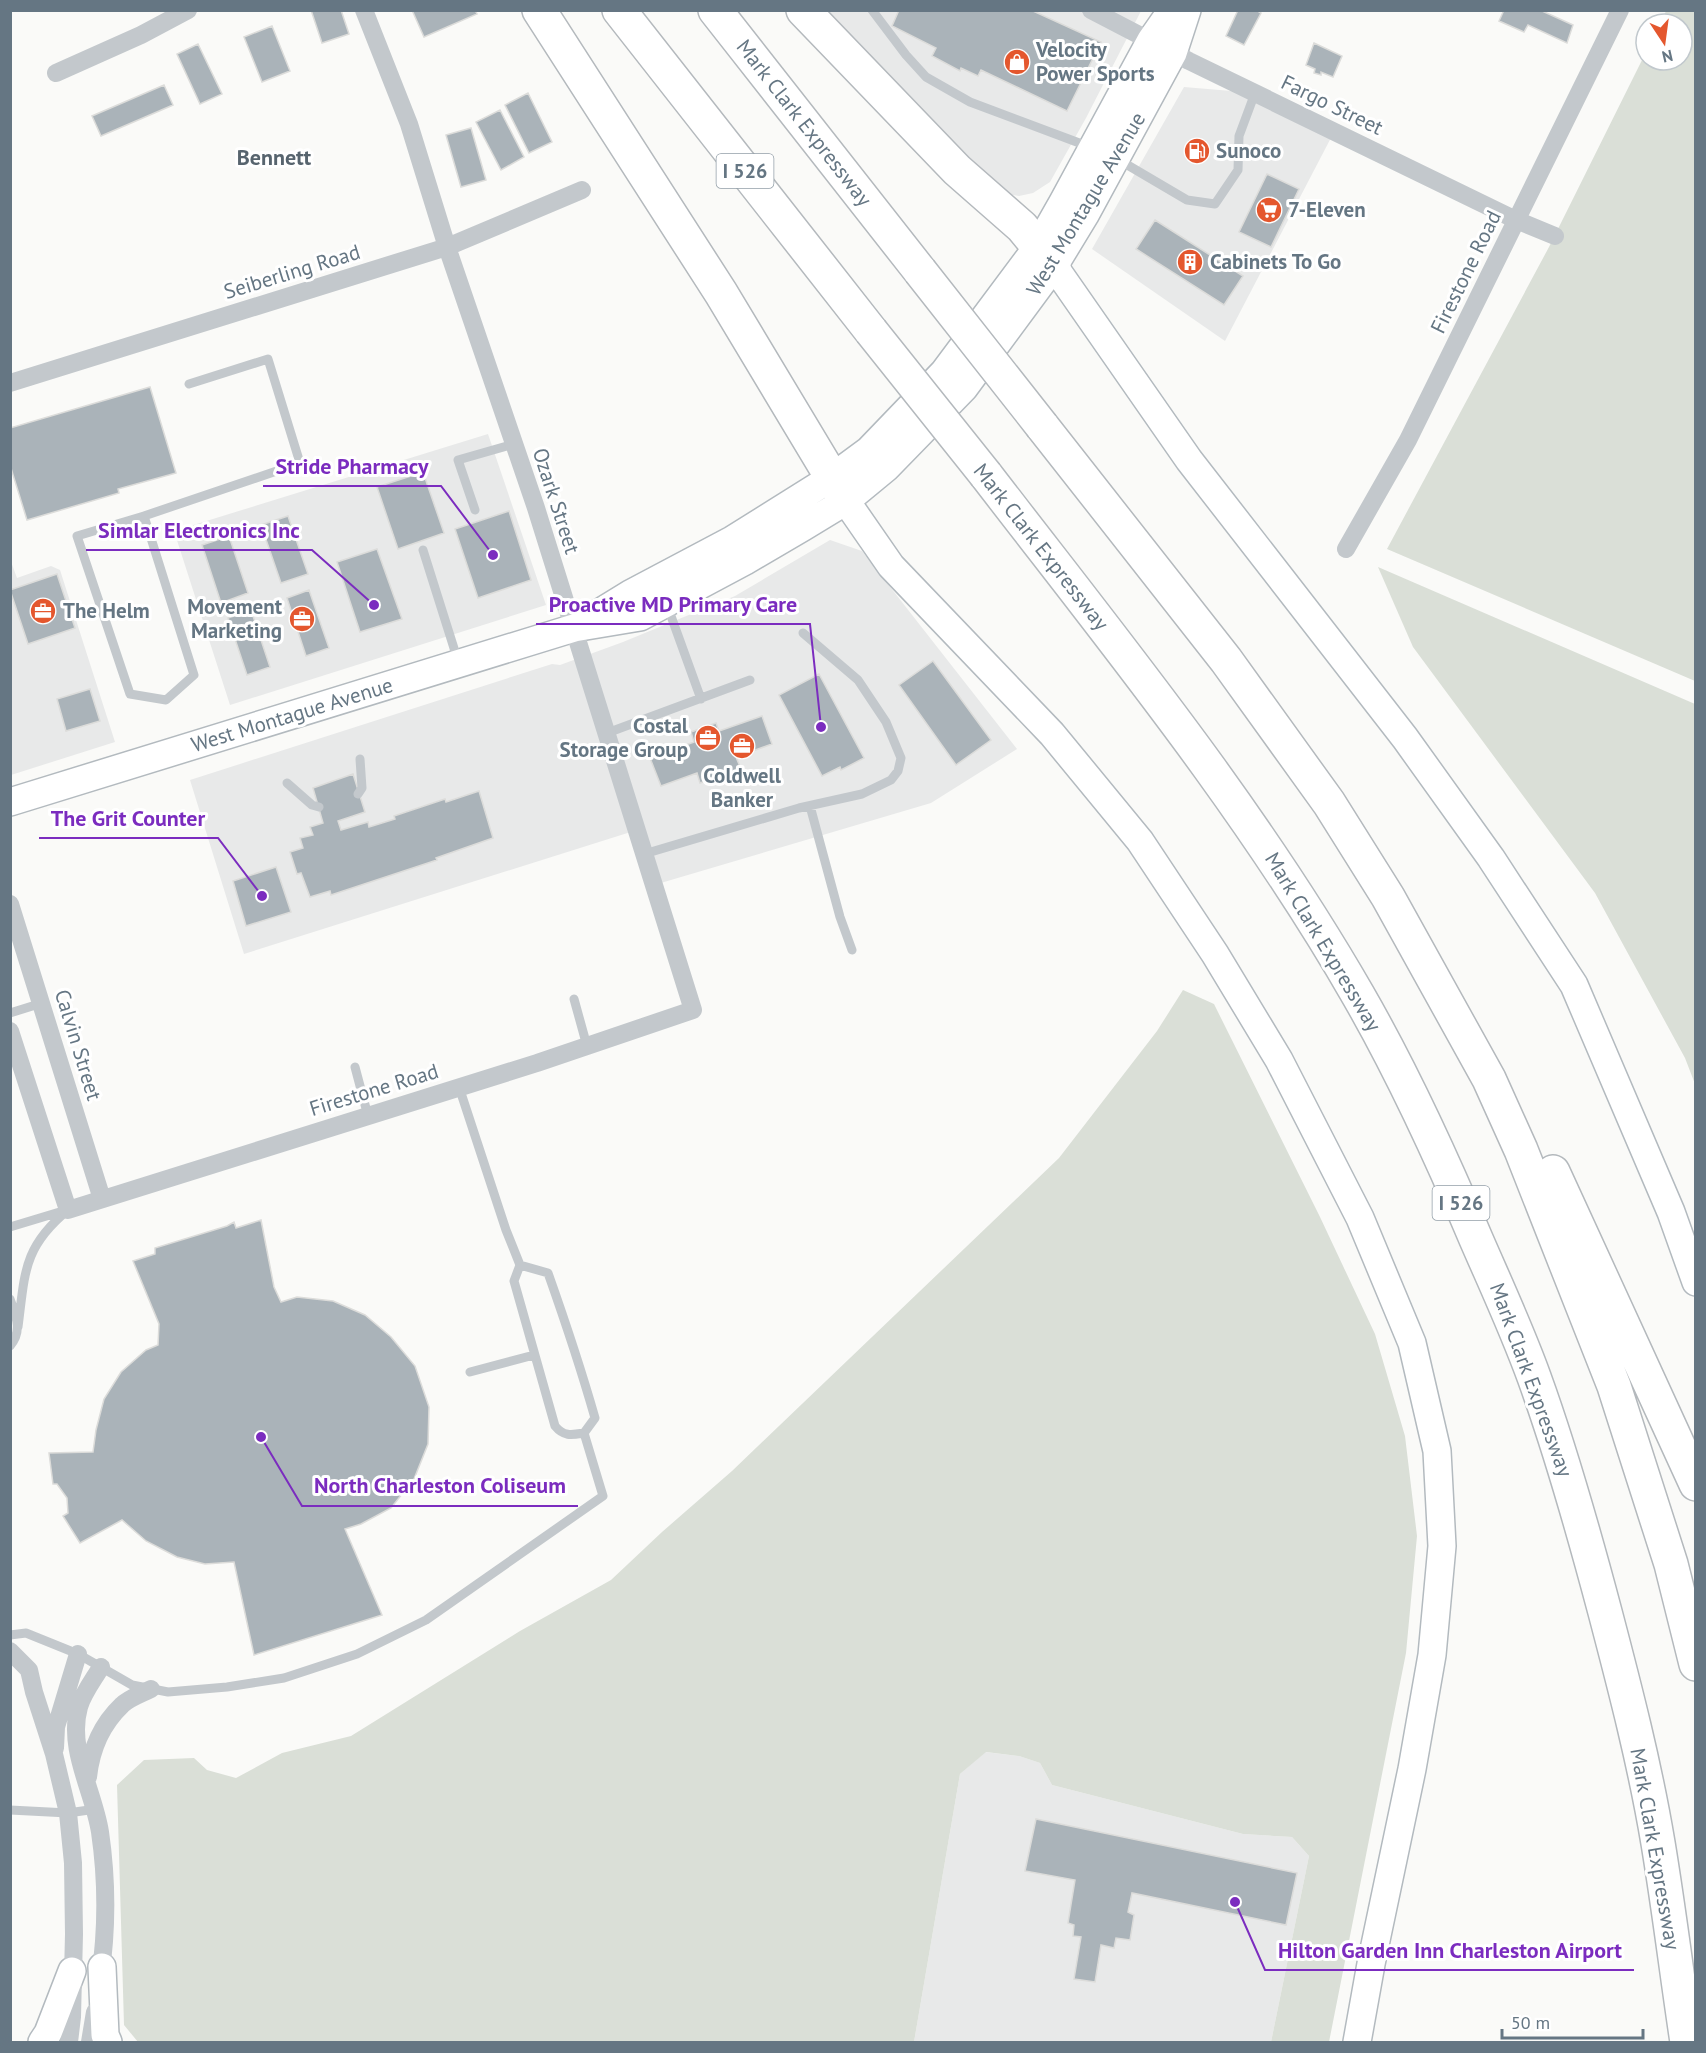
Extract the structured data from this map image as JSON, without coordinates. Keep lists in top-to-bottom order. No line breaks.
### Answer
{"streets":{"highway":["Mark Clark Expressway","I 526"],"main road":["West Montague Avenue"],"street":["Fargo Street","Seiberling Road","Firestone Road","Ozark Street","Calvin Street"]},"crossings":[["Fargo Street","West Montague Avenue"],["Fargo Street","Firestone Road"],["West Montague Avenue","Ozark Street"],["Seiberling Road","Ozark Street"],["Firestone Road","Ozark Street"],["Firestone Road","Calvin Street"]],"districts":["Bennett"],"places":{"shop":["Velocity Power Sports"],"fuel station":["Sunoco"],"supermarket":["7-Eleven"],"building":["Cabinets To Go"],"other":["Stride Pharmacy","Simlar Electronics Inc","Proactive MD Primary Care","The Grit Counter","North Charleston Coliseum","Hilton Garden Inn Charleston Airport"],"office":["The Helm","Movement Marketing","Costal Storage Group","Coldwell Banker"]},"scale_bar":"50 m","north":"bottom"}
